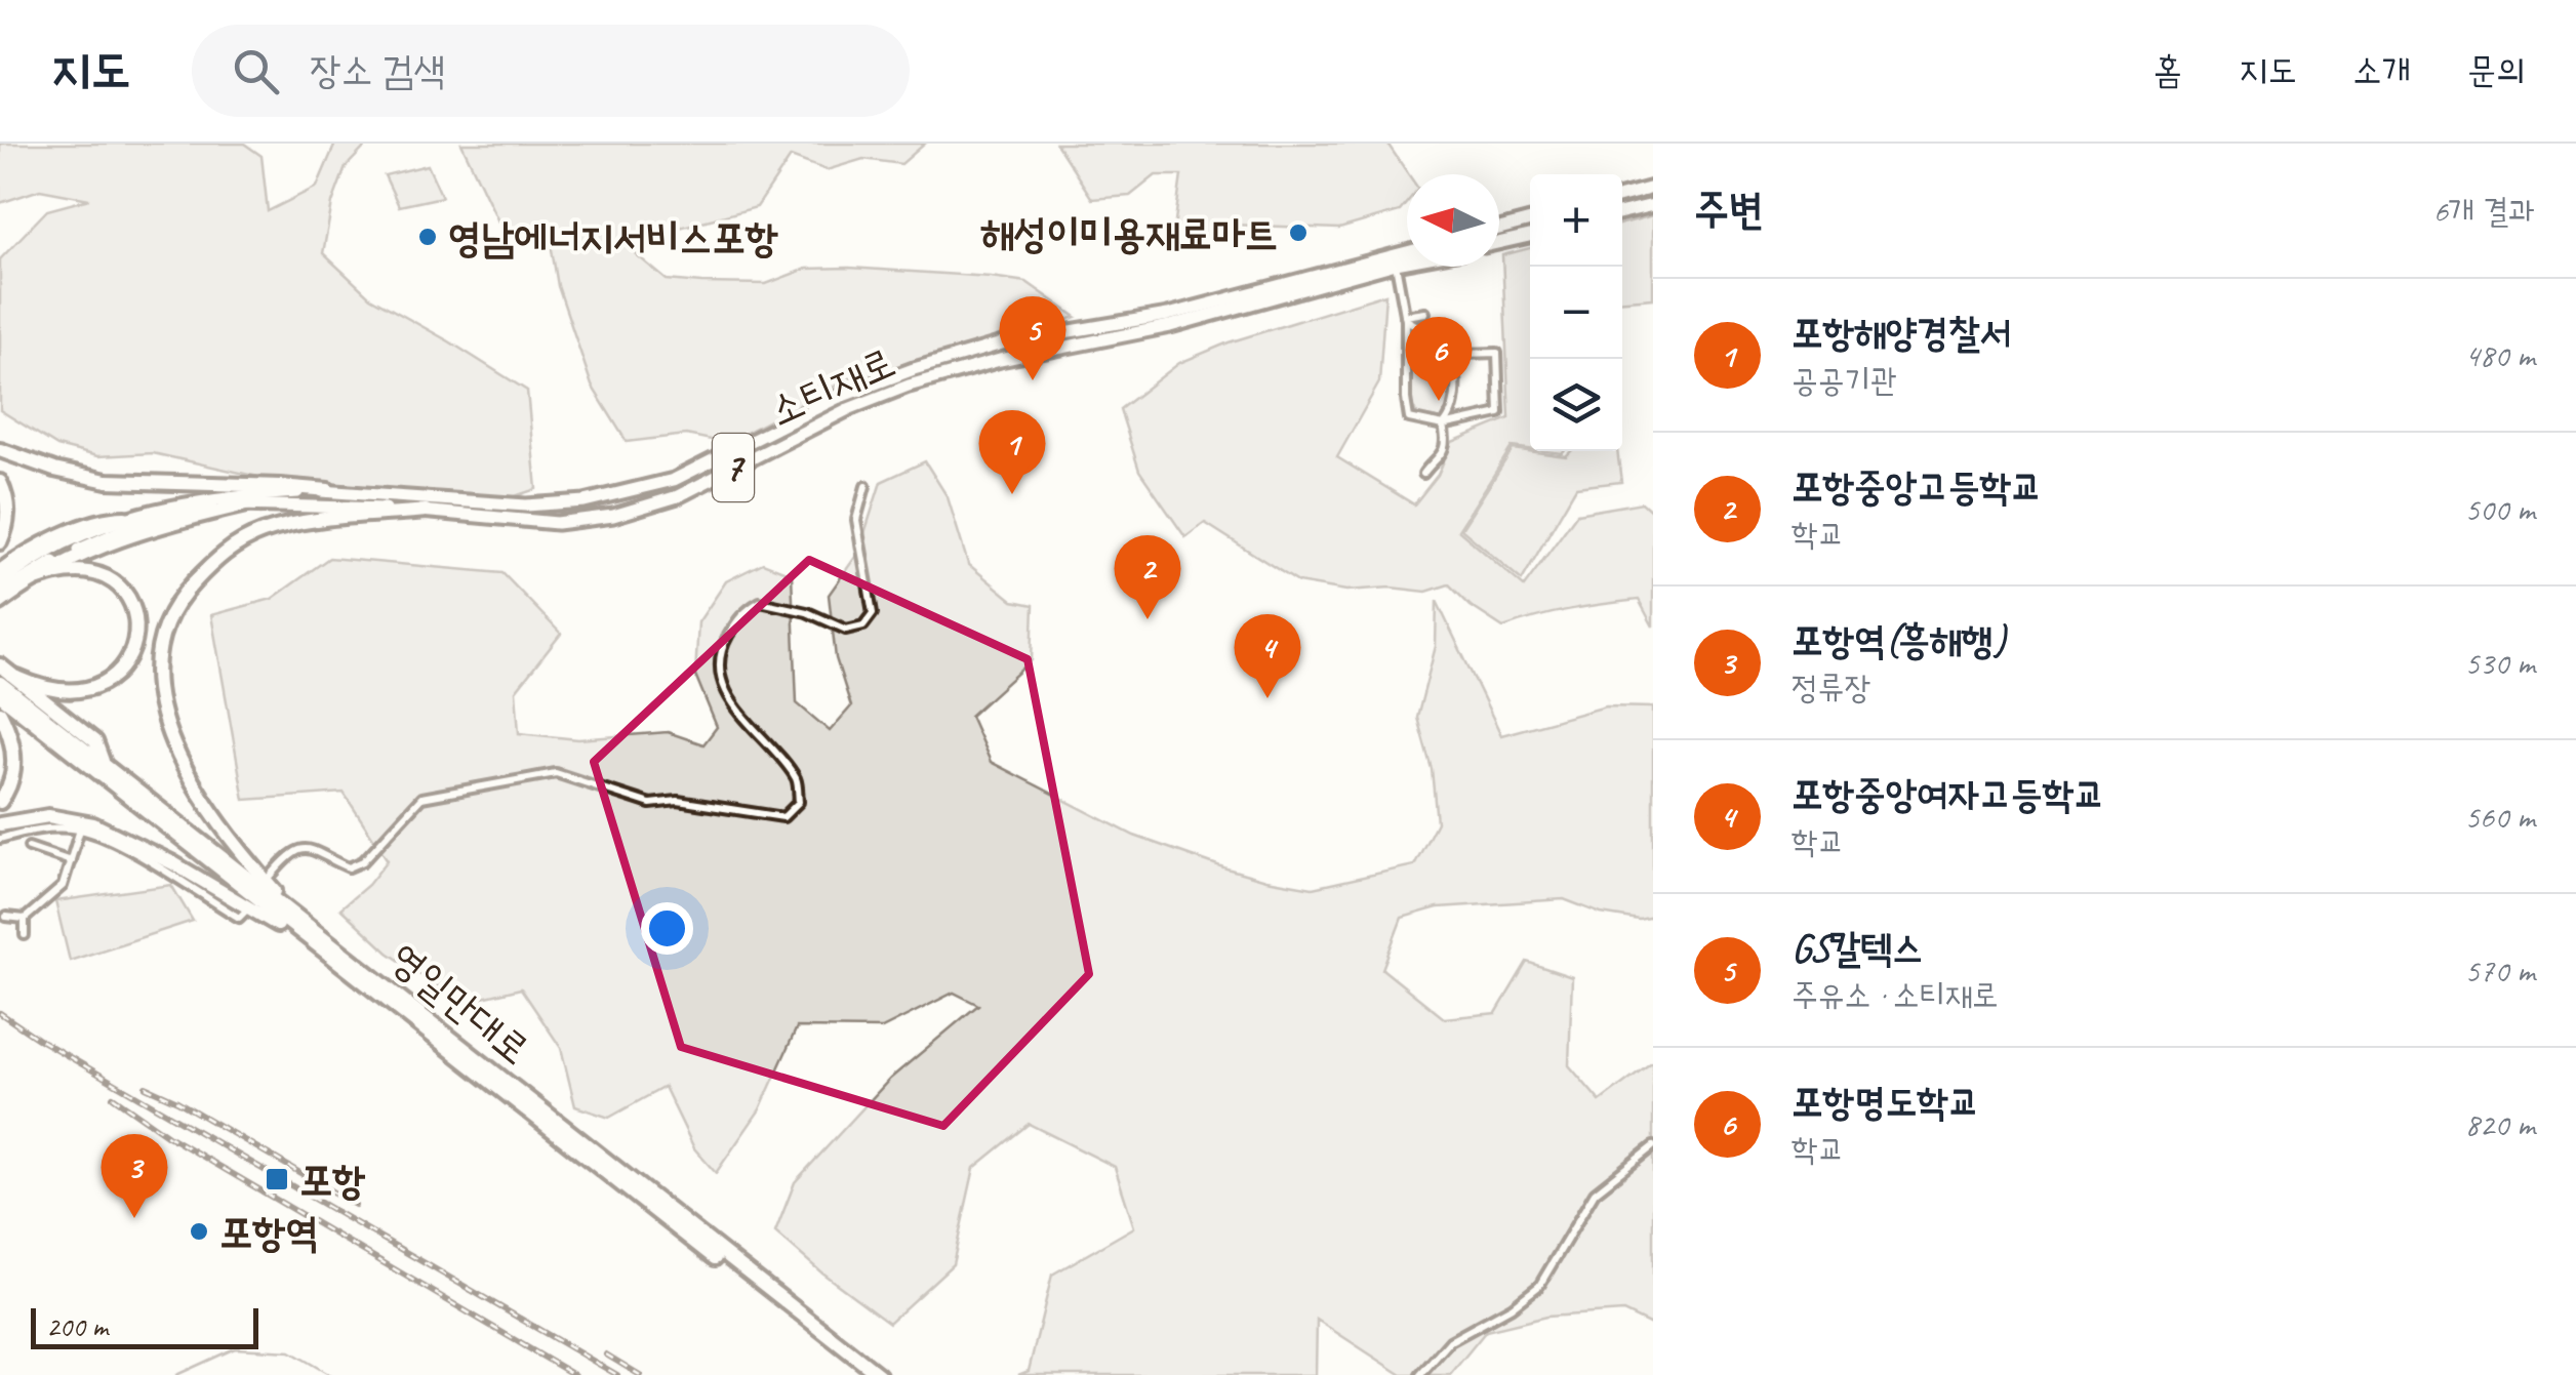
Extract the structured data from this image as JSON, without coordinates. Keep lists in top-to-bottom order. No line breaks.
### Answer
{"streets":{"highway":["영일만대로"],"main road":["소티재로","7"]},"places":{"other":["해성이미용재료마트","영남에너지서비스포항","포항역"],"transit":["포항"]},"scale_bar":"200 m","north":"left","page":{"header":"지도","search":"장소 검색","nav":["홈","지도","소개","문의"],"heading":["주변","6개 결과"],"map_buttons":["+","−"],"list":[{"mark":"1","name":"포항해양경찰서","note":"공공기관","value":"480 m"},{"mark":"2","name":"포항중앙고등학교","note":"학교","value":"500 m"},{"mark":"3","name":"포항역(흥해행)","note":"정류장","value":"530 m"},{"mark":"4","name":"포항중앙여자고등학교","note":"학교","value":"560 m"},{"mark":"5","name":"GS칼텍스","note":"주유소 · 소티재로","value":"570 m"},{"mark":"6","name":"포항명도학교","note":"학교","value":"820 m"}],"pins":["5","6","1","2","4","3"],"scale":"200 m"}}
